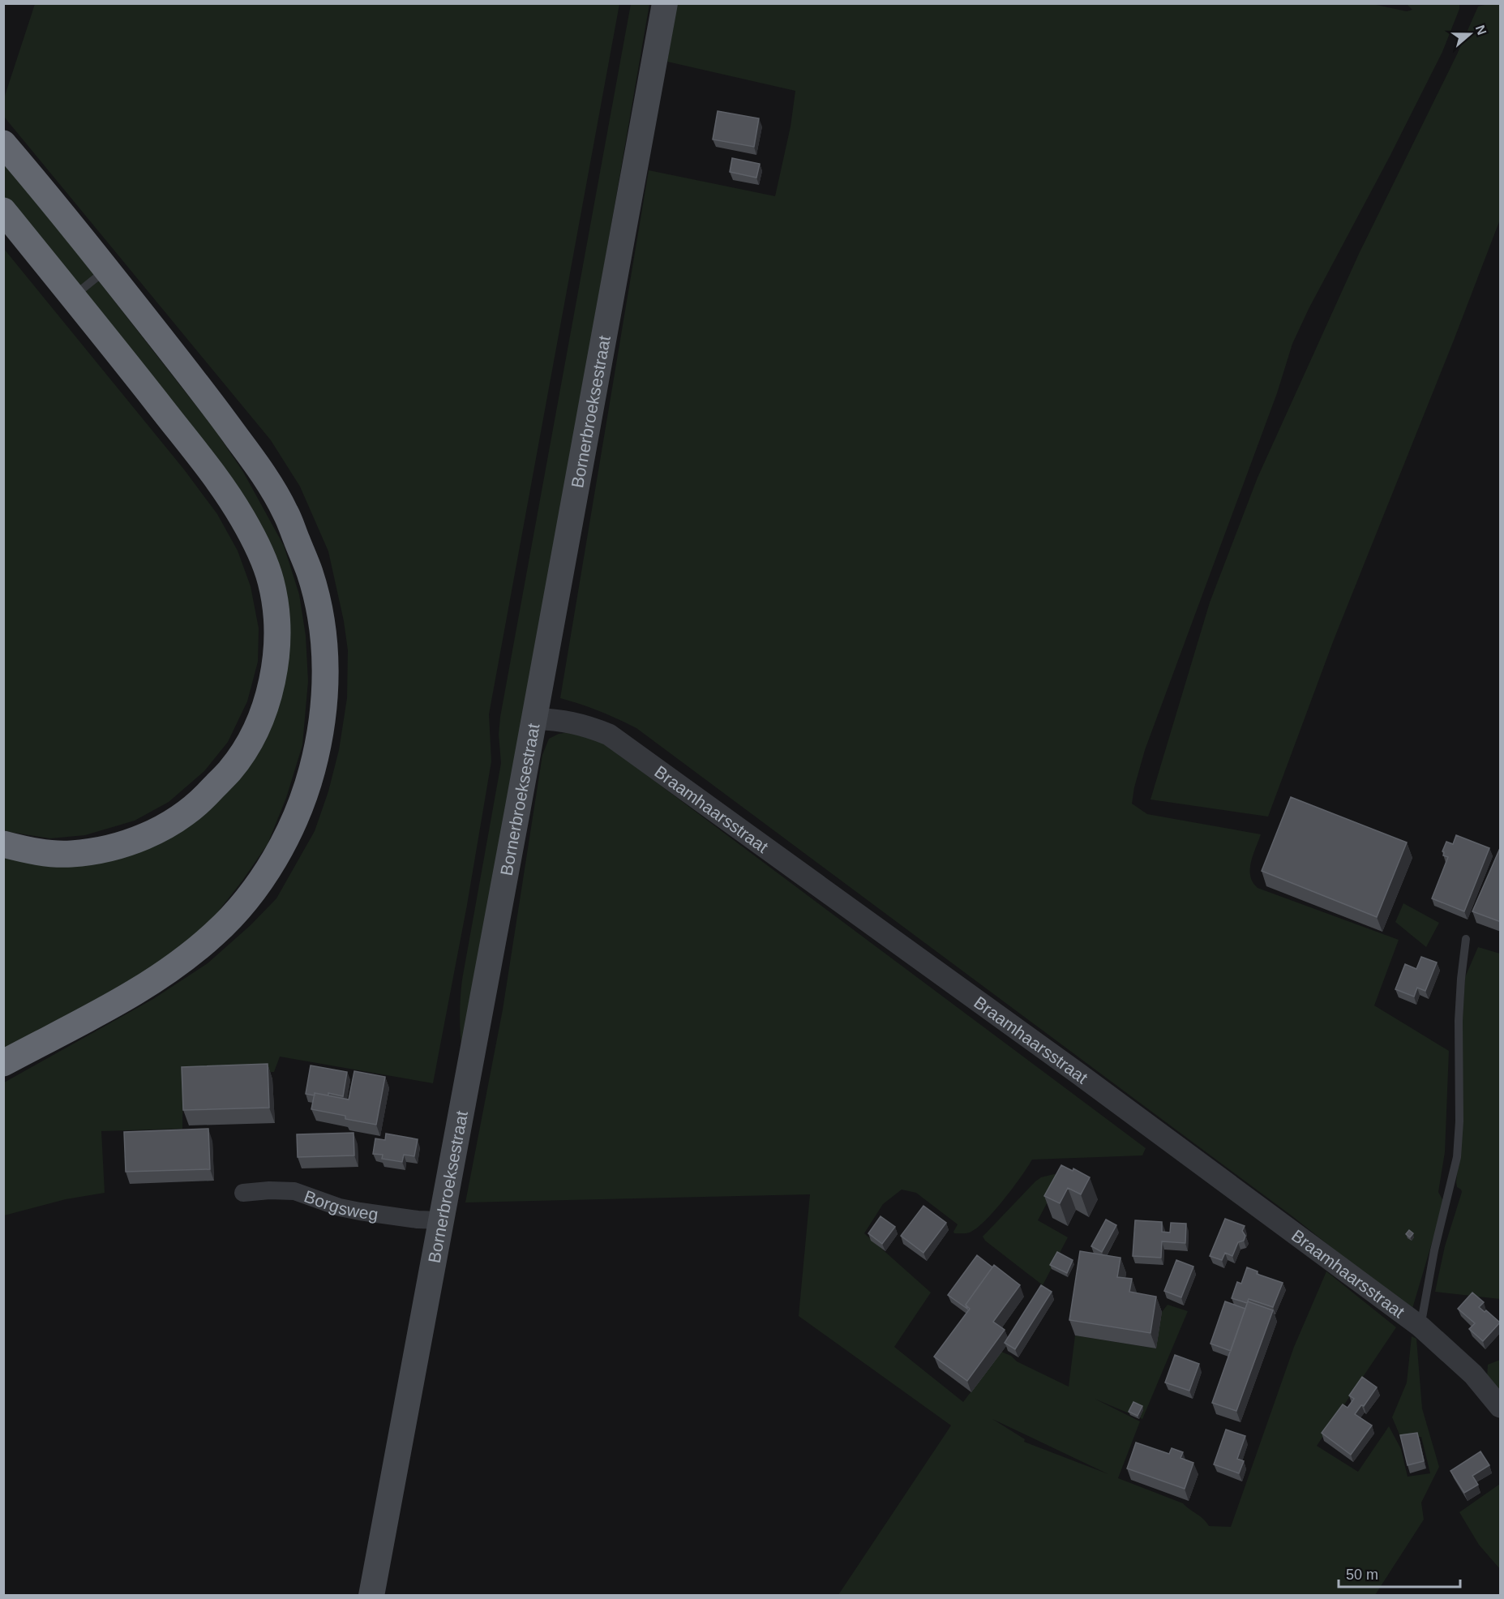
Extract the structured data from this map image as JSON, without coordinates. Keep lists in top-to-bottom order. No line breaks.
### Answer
{"streets":{"main road":["Bornerbroeksestraat"],"street":["Braamhaarsstraat","Borgsweg"]},"crossings":[["Bornerbroeksestraat","Braamhaarsstraat"],["Bornerbroeksestraat","Borgsweg"]],"scale_bar":"50 m","north":"right"}
